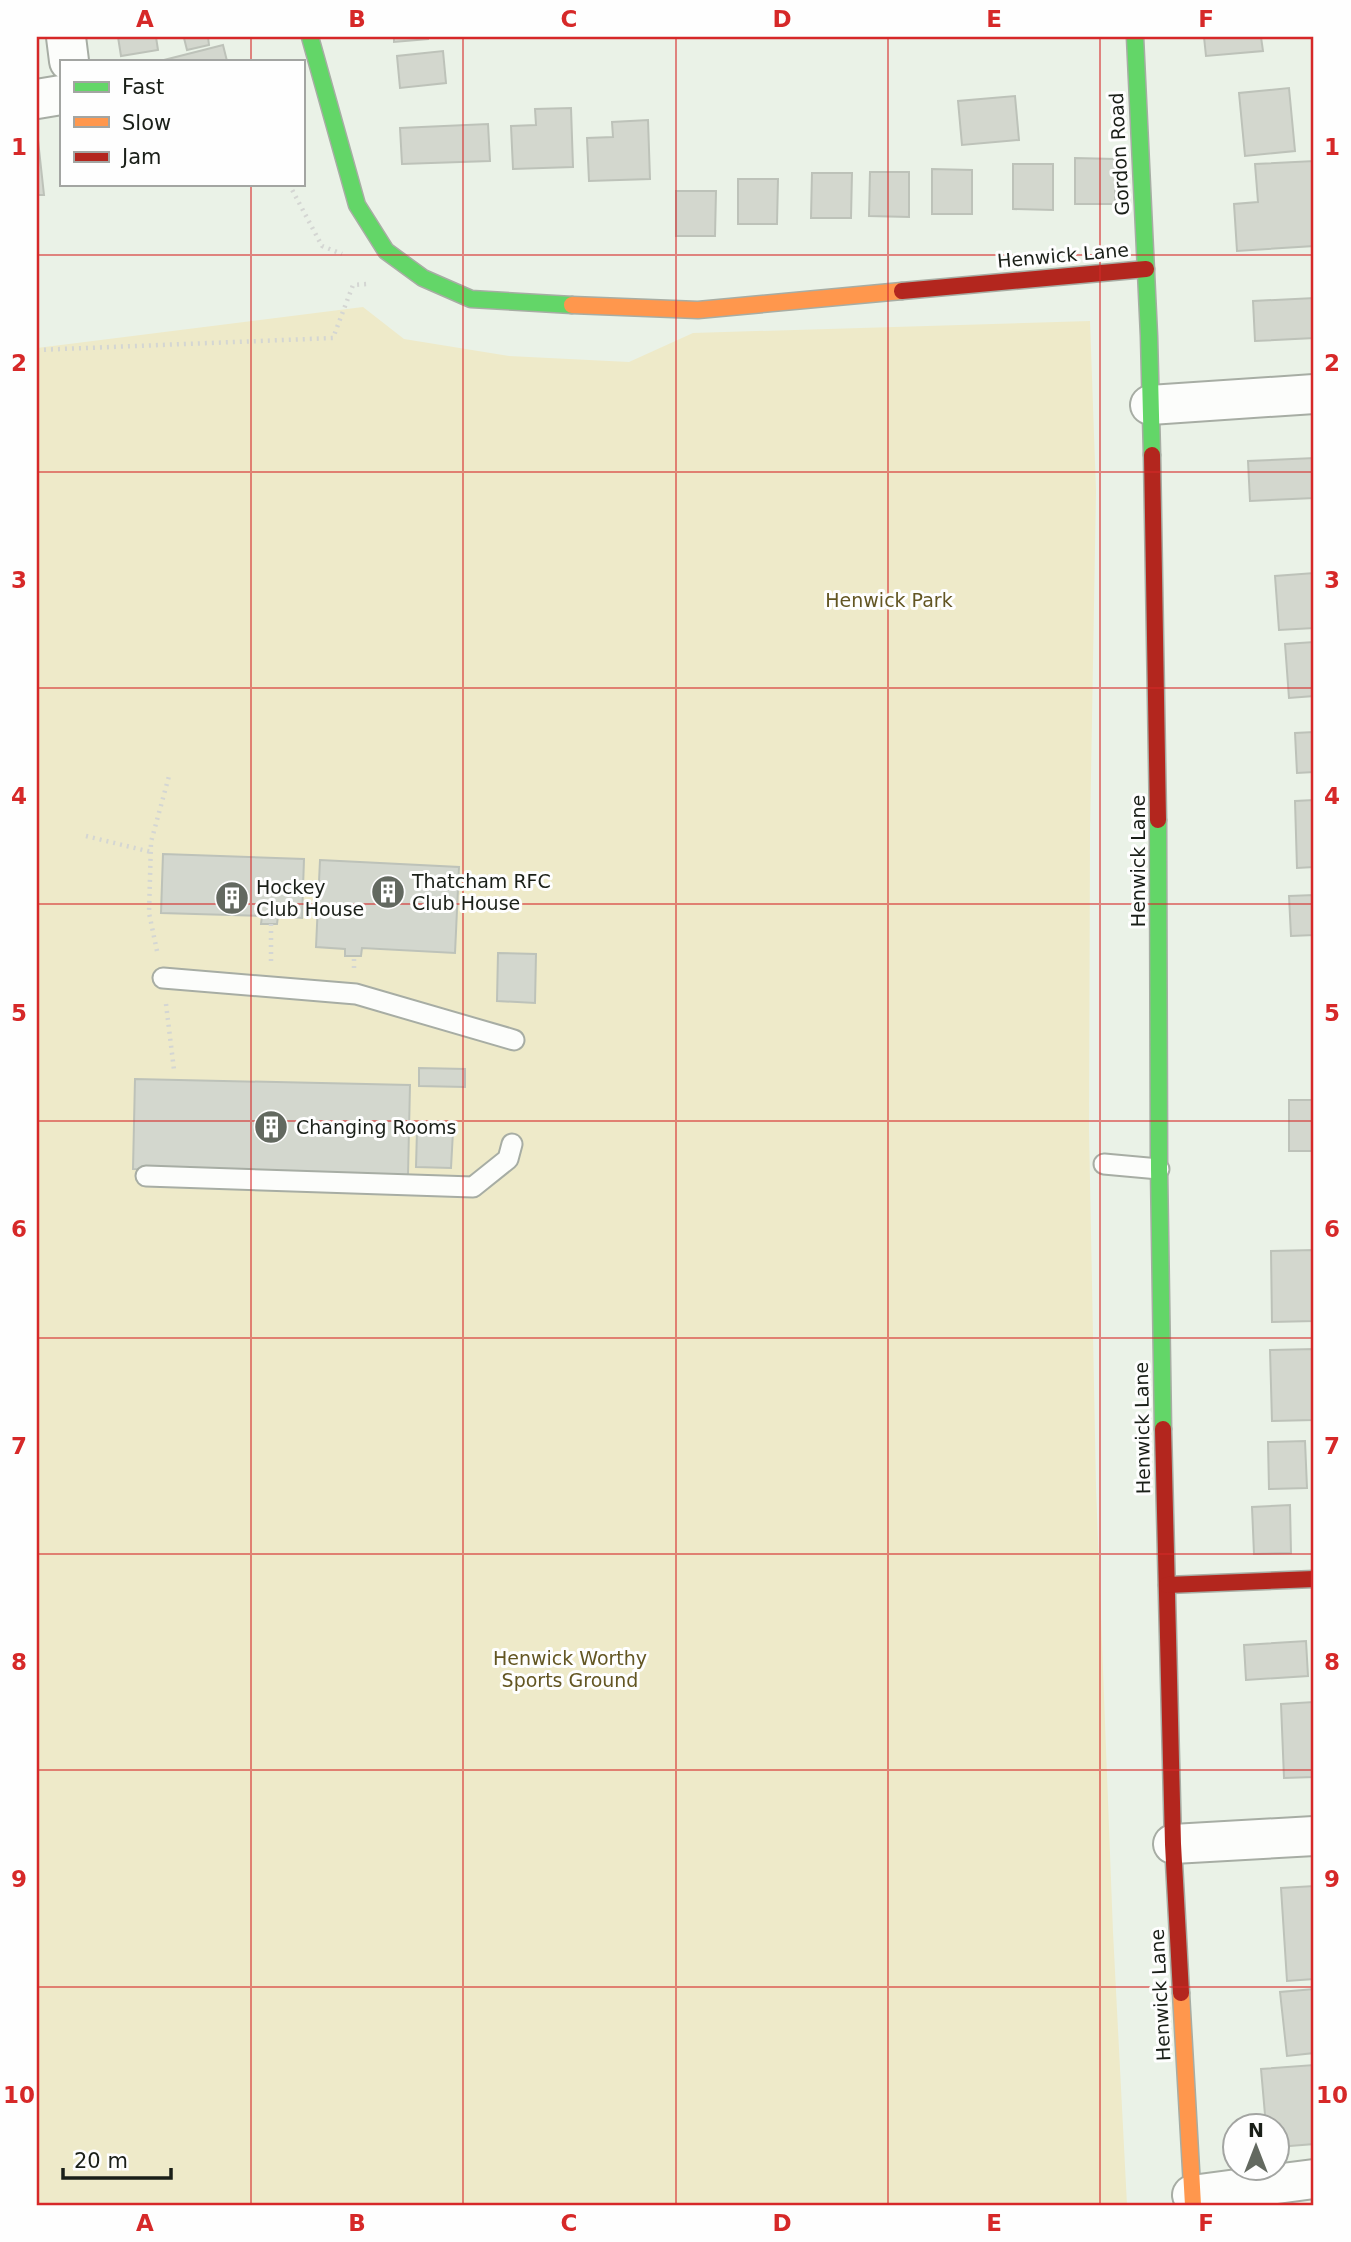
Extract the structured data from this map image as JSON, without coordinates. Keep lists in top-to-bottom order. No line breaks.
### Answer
{"streets":{"street":["Gordon Road","Henwick Lane"]},"crossings":[["Gordon Road","Henwick Lane"]],"parks":["Henwick Park","Henwick Worthy Sports Ground"],"places":{"building":["Thatcham RFC Club House","Hockey Club House","Changing Rooms"]},"legend":["Fast","Slow","Jam"],"scale_bar":"20 m","north":"top","grid":{"columns":["A","B","C","D","E","F"],"rows":["1","2","3","4","5","6","7","8","9","10"]}}
